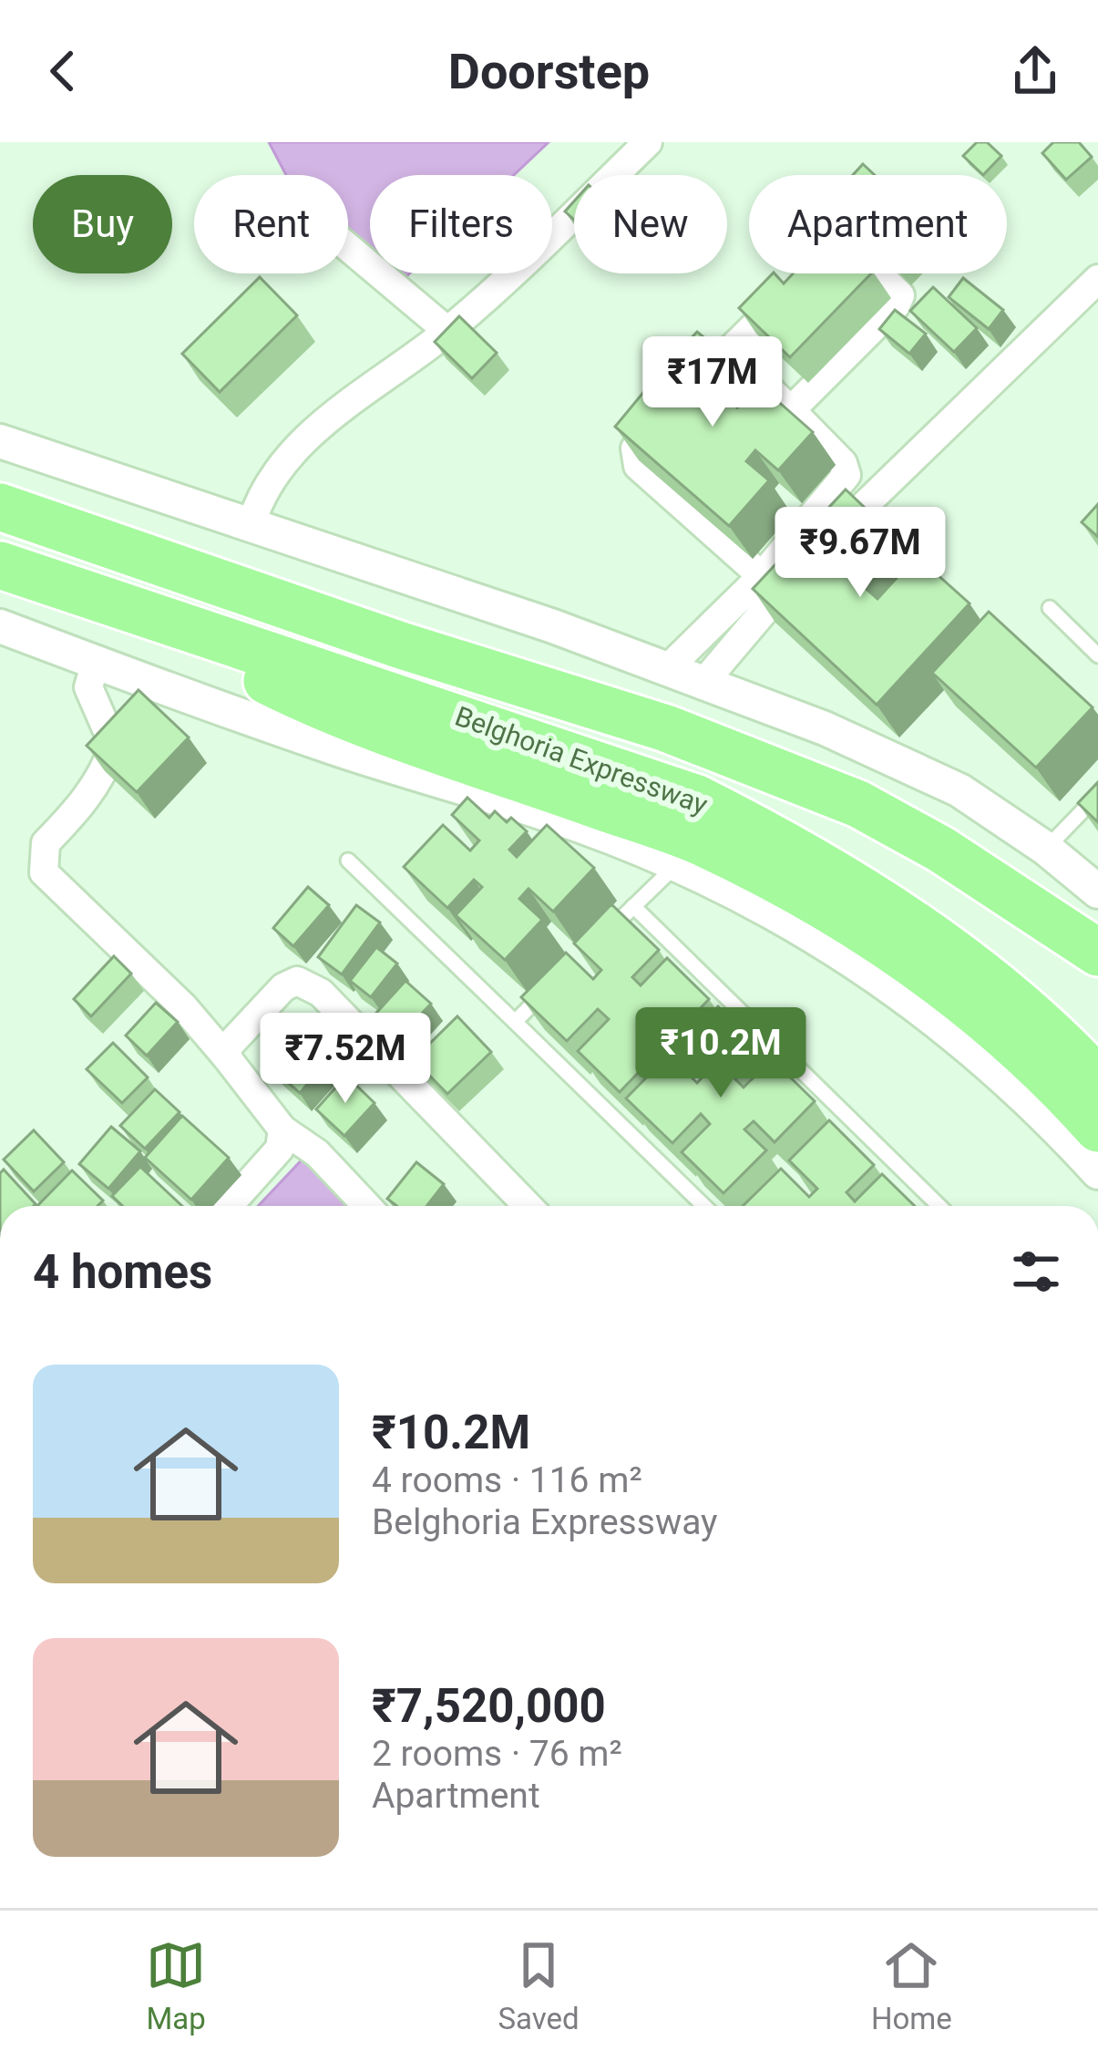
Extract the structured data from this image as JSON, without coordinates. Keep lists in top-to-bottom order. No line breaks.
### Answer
{"streets":{"highway":["Belghoria Expressway"]},"page":{"header":"Doorstep","chip":["Buy","Rent","Filters","New","Apartment"],"price":["₹17M","₹9.67M","₹10.2M","₹7.52M"],"heading":"4 homes","list":[{"name":"₹10.2M","note":"4 rooms · 116 m² · Belghoria Expressway"},{"name":"₹7,520,000","note":"2 rooms · 76 m² · Apartment"}],"tabs":["Map","Saved","Home"]}}
